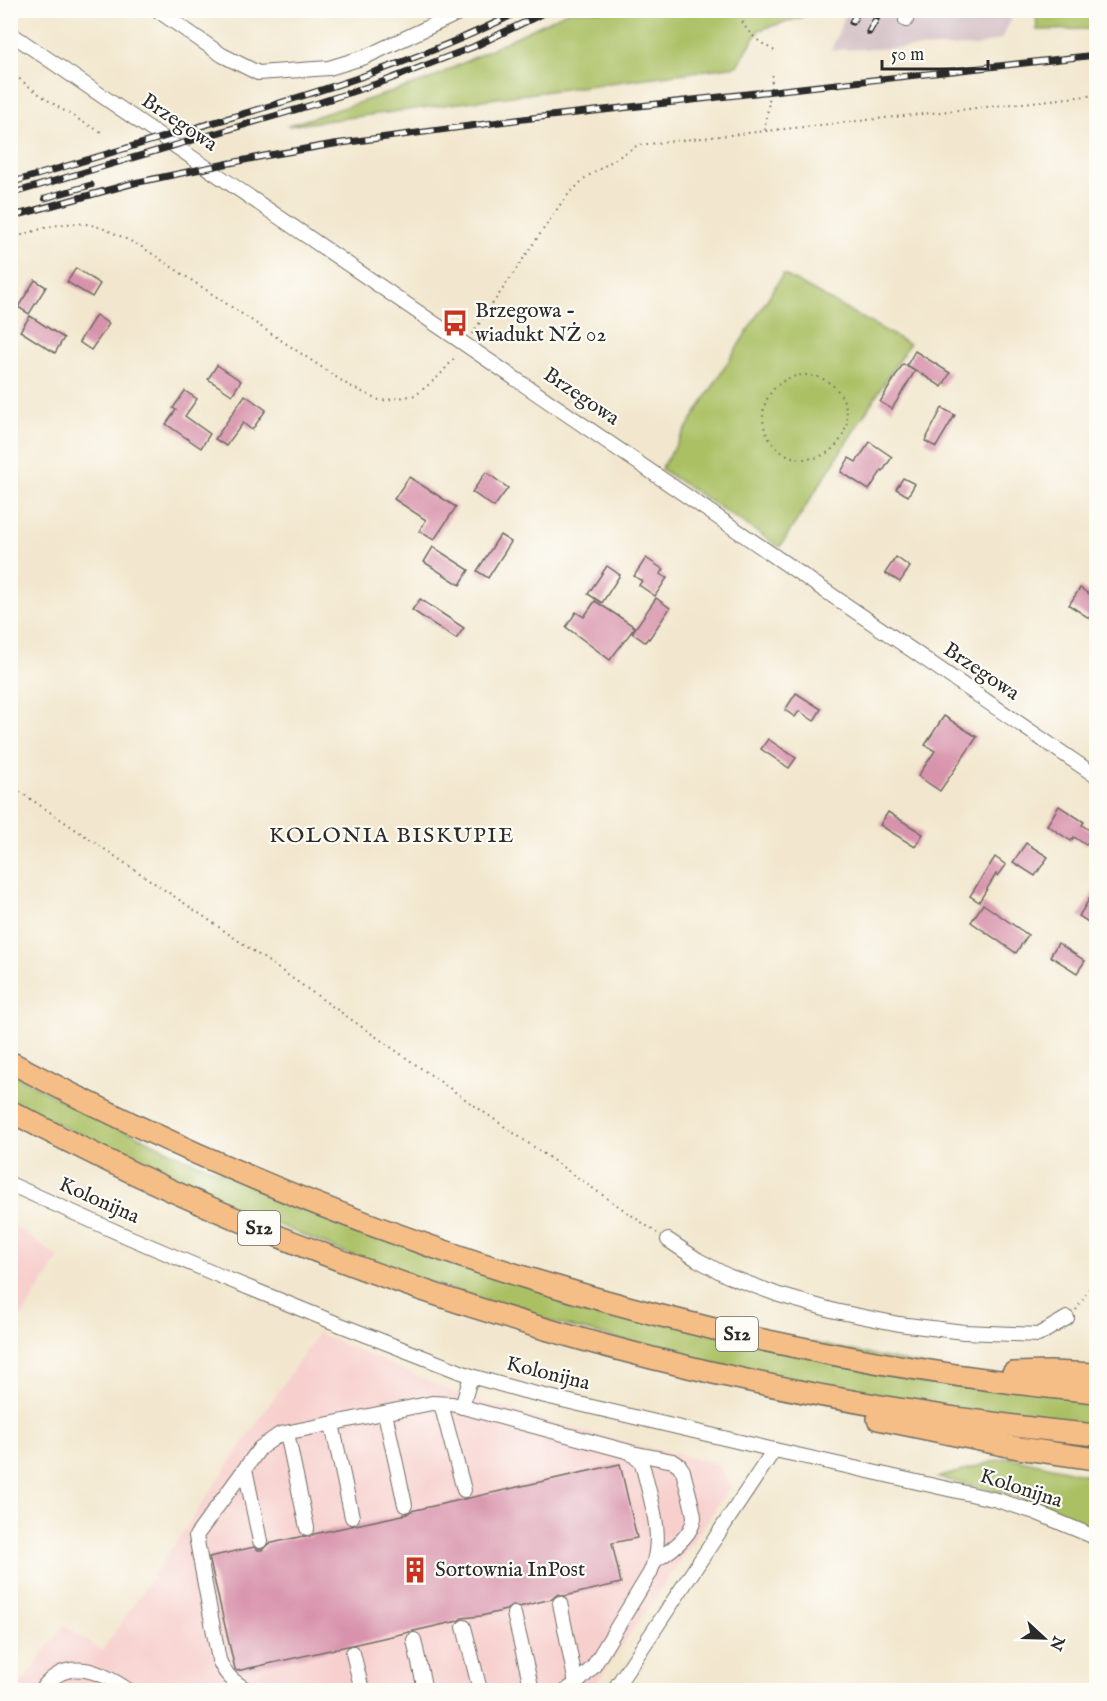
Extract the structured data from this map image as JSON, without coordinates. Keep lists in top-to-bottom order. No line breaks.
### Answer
{"streets":{"highway":["S12"],"street":["Brzegowa","Kolonijna"]},"districts":["KOLONIA BISKUPIE"],"places":{"bus stop":["Brzegowa - wiadukt NŻ 02"],"building":["Sortownia InPost"]},"scale_bar":"50 m","north":"right"}
